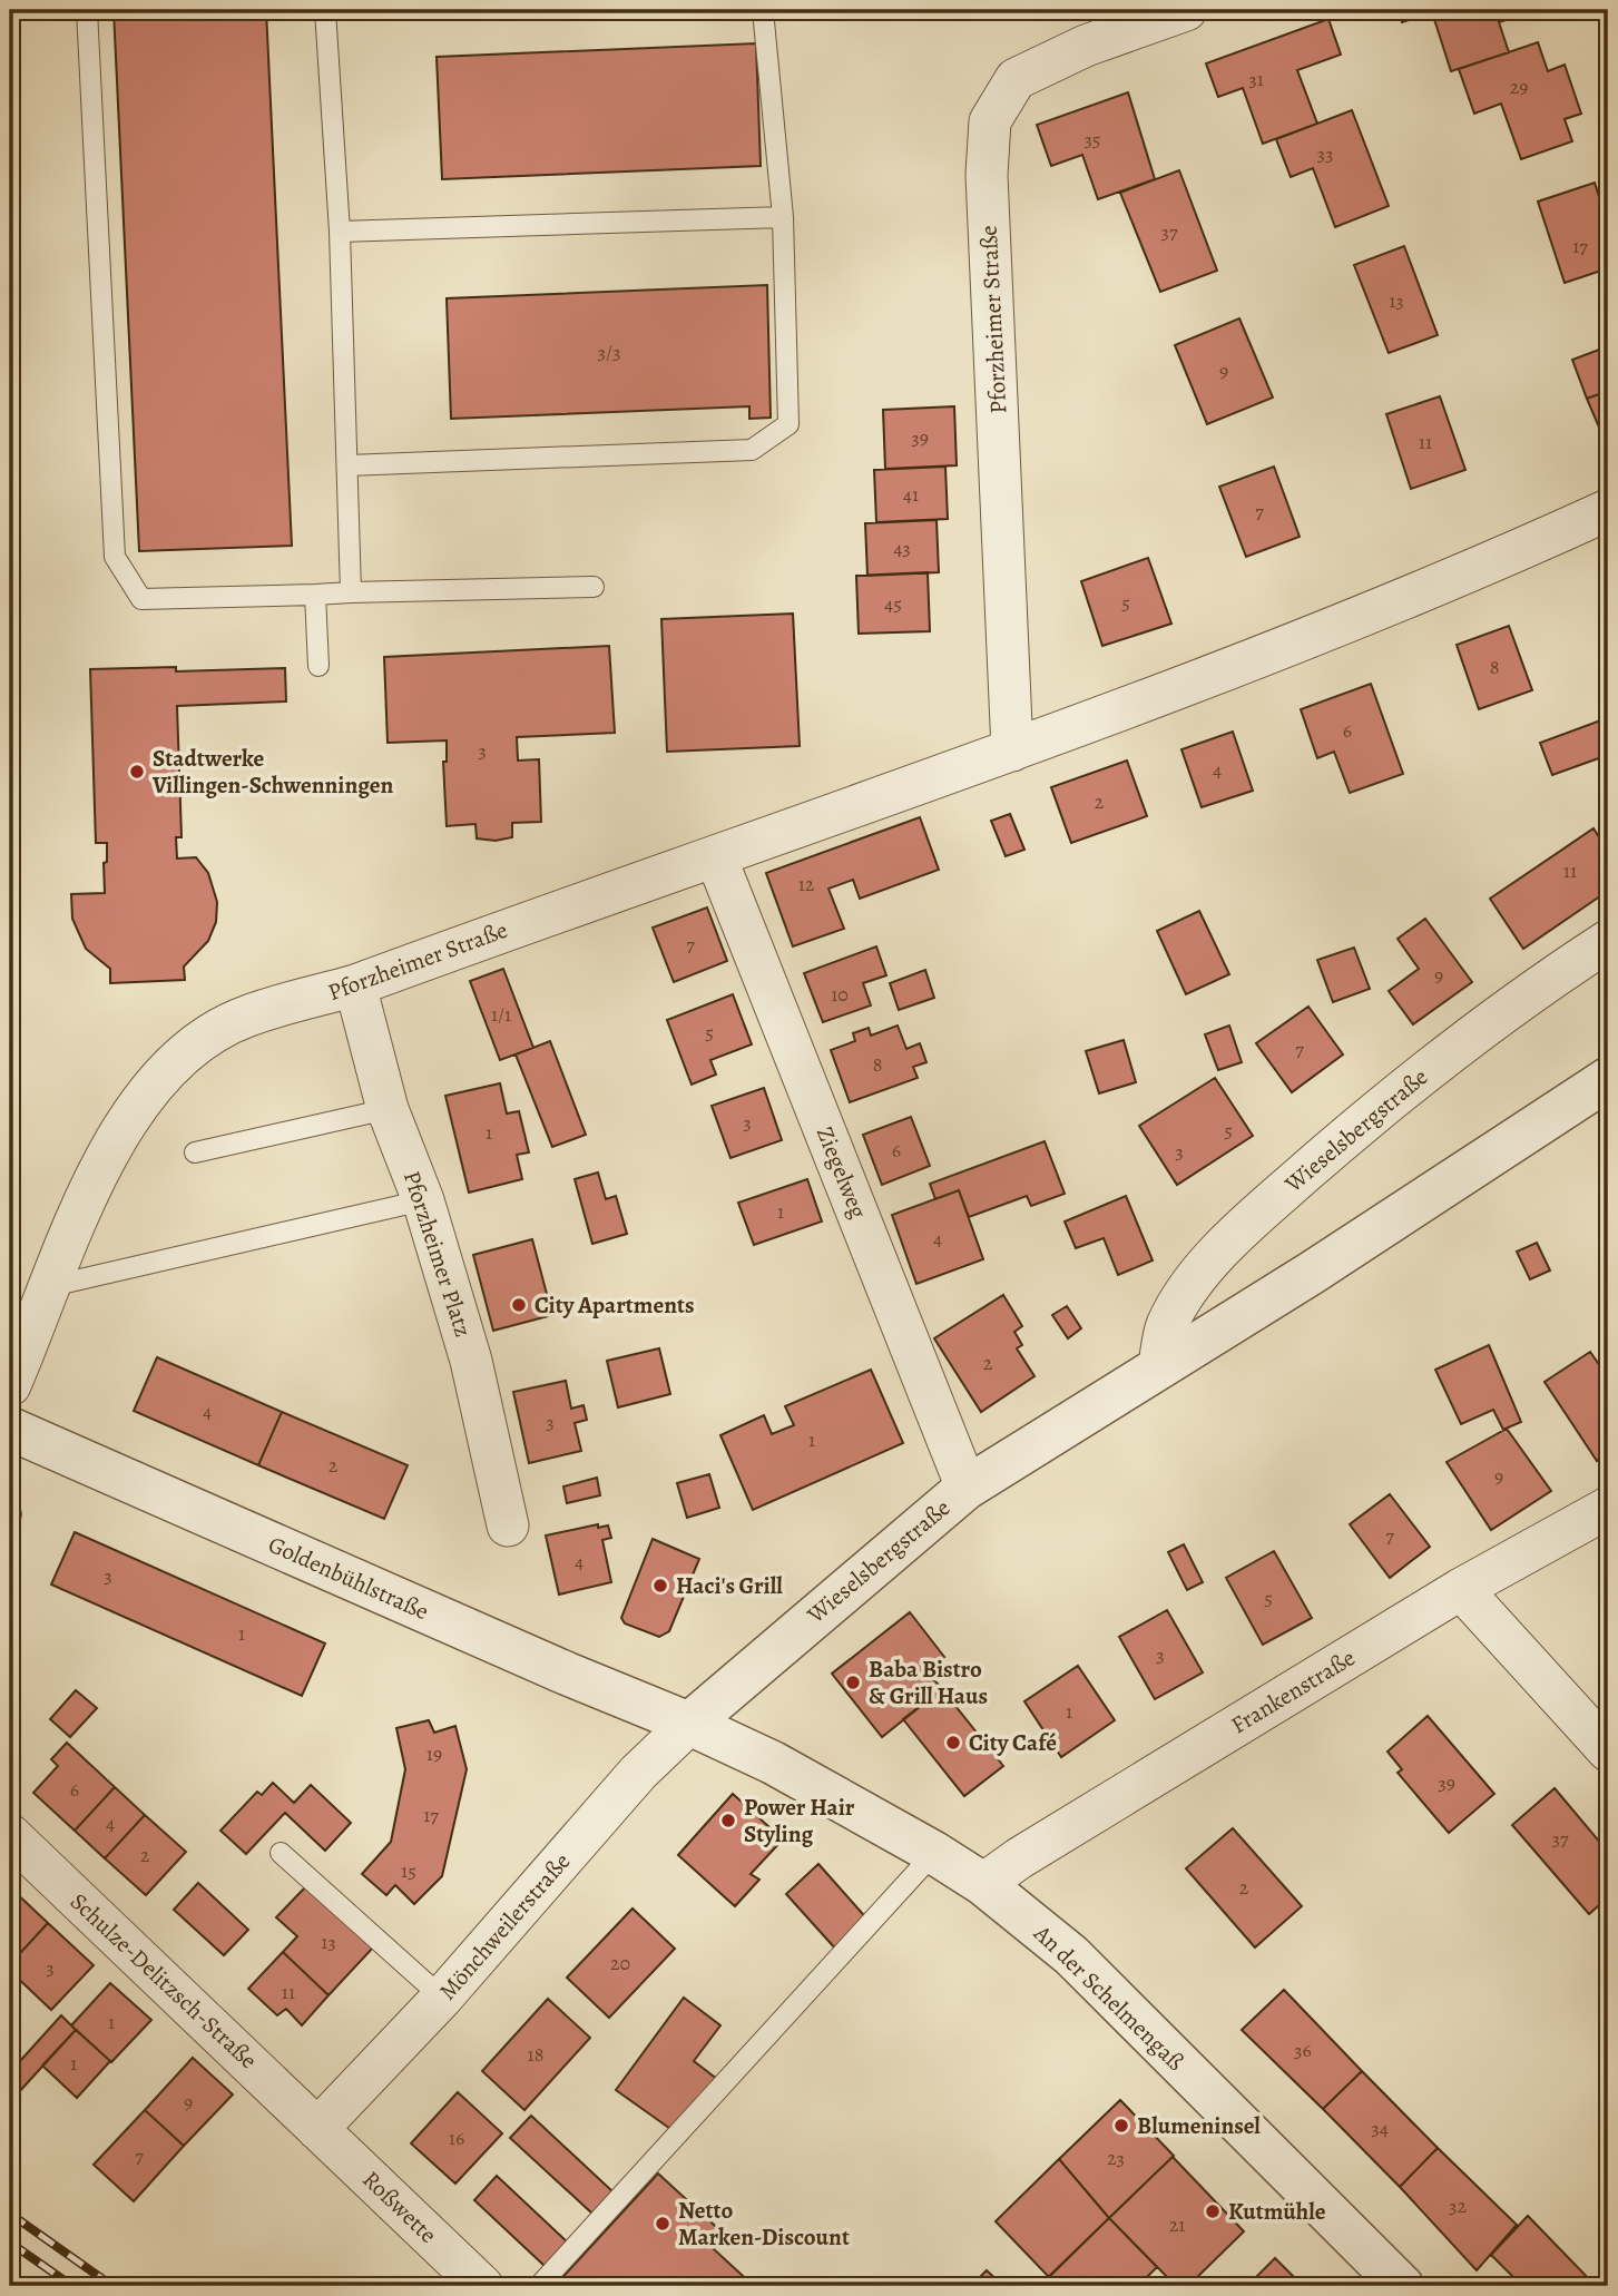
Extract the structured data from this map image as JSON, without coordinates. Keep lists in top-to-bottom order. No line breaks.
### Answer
{"streets":{"street":["Pforzheimer Straße","Wieselsbergstraße","Ziegelweg","Pforzheimer Platz","Goldenbühlstraße","Frankenstraße","Mönchweilerstraße","Schulze-Delitzsch-Straße","An der Schelmengaß","Roßwette"]},"crossings":[["Pforzheimer Straße","Ziegelweg"],["Pforzheimer Straße","Pforzheimer Platz"],["Wieselsbergstraße","Ziegelweg"],["Wieselsbergstraße","Goldenbühlstraße"],["Wieselsbergstraße","Mönchweilerstraße"],["Wieselsbergstraße","An der Schelmengaß"],["Goldenbühlstraße","Mönchweilerstraße"],["Goldenbühlstraße","An der Schelmengaß"],["Frankenstraße","An der Schelmengaß"],["Mönchweilerstraße","Schulze-Delitzsch-Straße"],["Mönchweilerstraße","An der Schelmengaß"],["Mönchweilerstraße","Roßwette"],["Schulze-Delitzsch-Straße","Roßwette"]],"places":["Stadtwerke Villingen-Schwenningen","City Apartments","Haci's Grill","Baba Bistro & Grill Haus","City Café","Power Hair Styling","Blumeninsel","Kutmühle","Netto Marken-Discount"],"house_numbers":["31","29","35","33","37","17","13","3/3","9","39","11","41","7","43","5","45","8","6","3","4","2","11","12","7","9","10","1/1","5","7","8","3","5","1","6","3","1","4","2","4","3","1","2","9","7","4","3","5","1","3","1","19","39","6","17","4","37","2","15","2","13","20","3","11","1","36","18","1","9","34","16","7","23","32","21"]}
